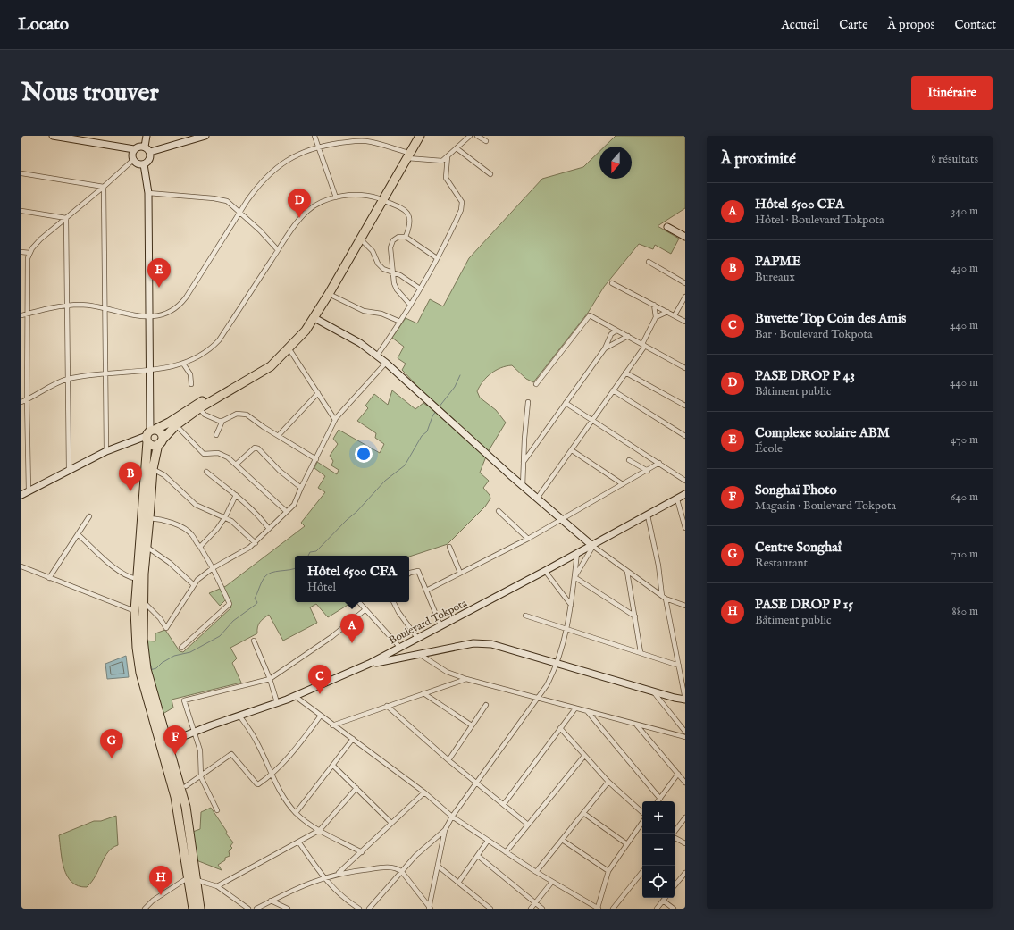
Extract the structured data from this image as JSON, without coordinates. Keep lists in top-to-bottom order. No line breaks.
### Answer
{"streets":{"street":["Boulevard Tokpota"]},"north":"bottom","page":{"header":"Locato","nav":["Accueil","Carte","À propos","Contact"],"buttons":"Itinéraire","title":"Nous trouver","heading":["À proximité","8 résultats"],"list":[{"mark":"A","name":"Hôtel 6500 CFA","note":"Hôtel · Boulevard Tokpota","value":"340 m"},{"mark":"B","name":"PAPME","note":"Bureaux","value":"430 m"},{"mark":"C","name":"Buvette Top Coin des Amis","note":"Bar · Boulevard Tokpota","value":"440 m"},{"mark":"D","name":"PASE DROP P 43","note":"Bâtiment public","value":"440 m"},{"mark":"E","name":"Complexe scolaire ABM","note":"École","value":"470 m"},{"mark":"F","name":"Songhaï Photo","note":"Magasin · Boulevard Tokpota","value":"640 m"},{"mark":"G","name":"Centre Songhaî","note":"Restaurant","value":"710 m"},{"mark":"H","name":"PASE DROP P 15","note":"Bâtiment public","value":"880 m"}],"pins":["D","E","B","A","C","F","G","H"],"popup":["Hôtel 6500 CFA","Hôtel"],"map_buttons":["+","−"]}}
